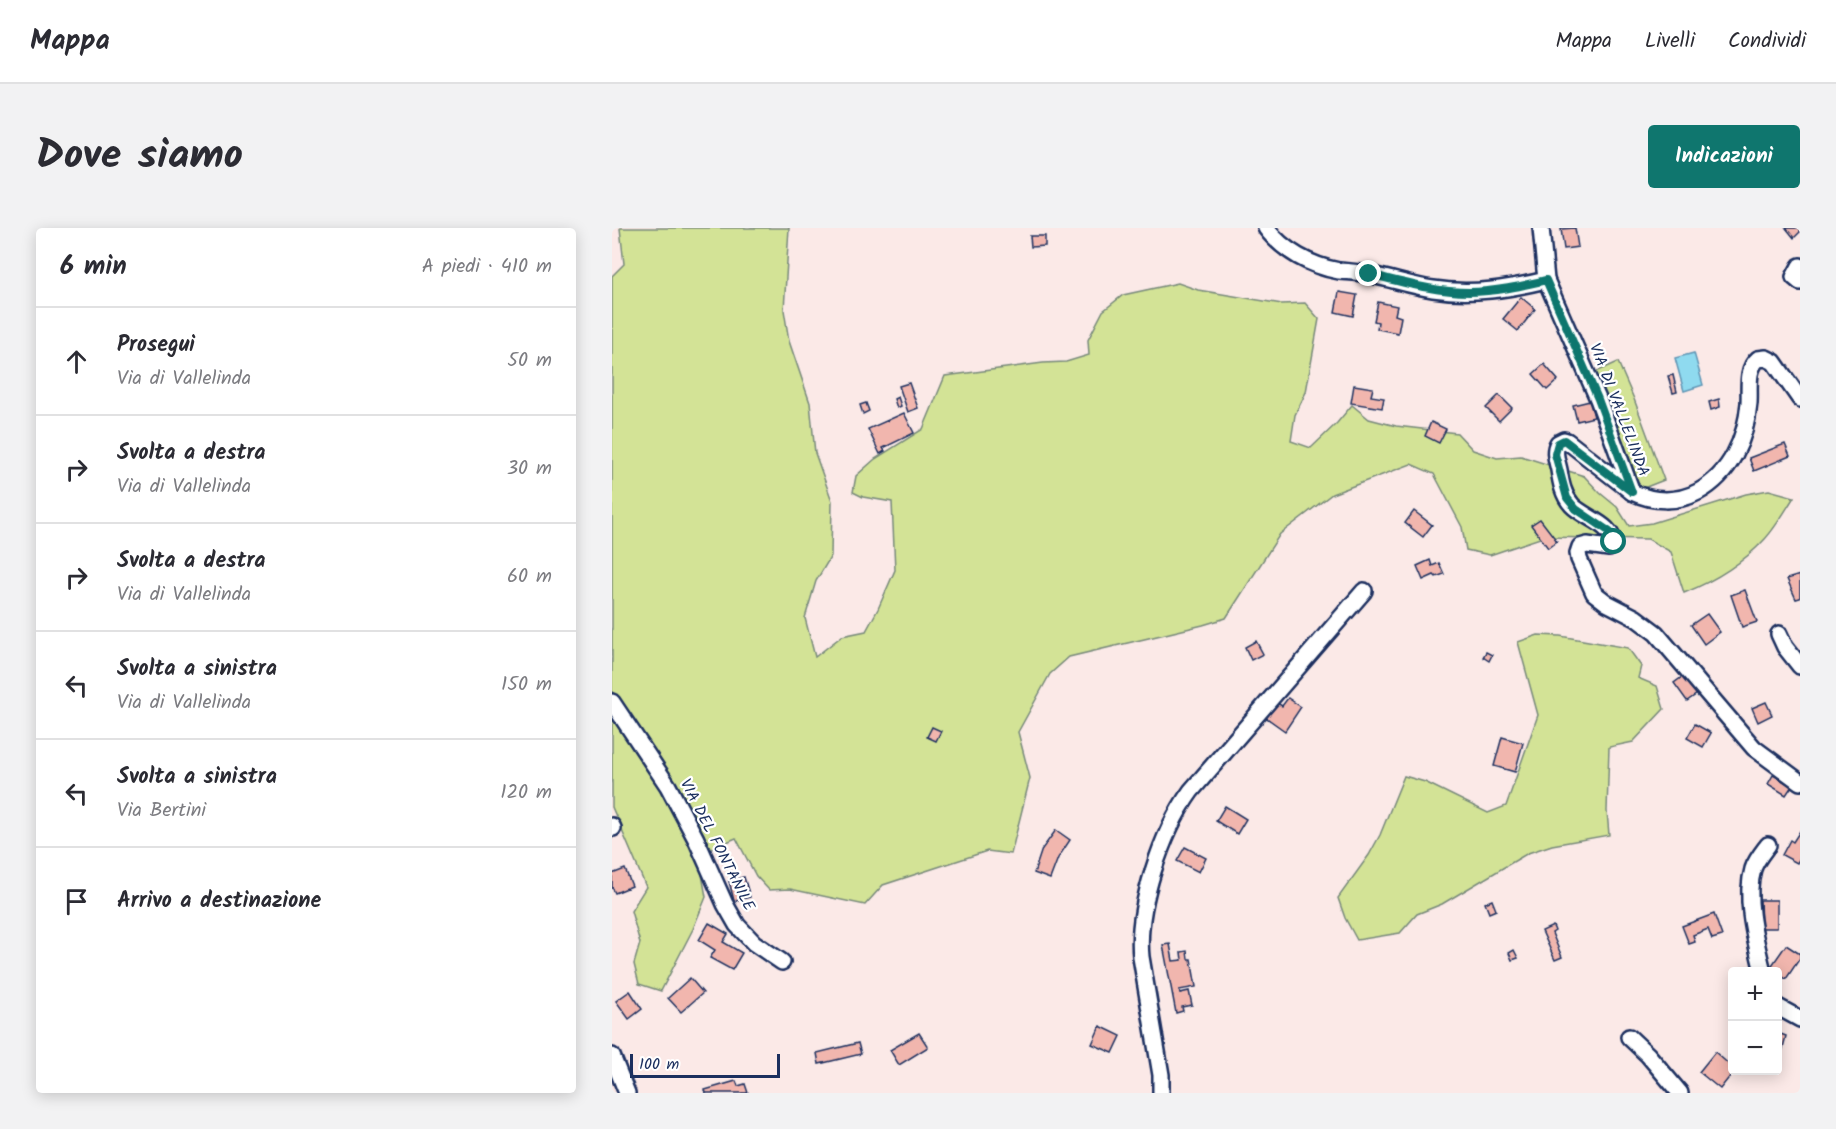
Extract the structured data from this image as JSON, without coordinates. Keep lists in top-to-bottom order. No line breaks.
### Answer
{"streets":{"street":["VIA DI VALLELINDA","VIA DEL FONTANILE"]},"scale_bar":"100 m","page":{"header":"Mappa","nav":["Mappa","Livelli","Condividi"],"title":"Dove siamo","buttons":"Indicazioni","heading":["6 min","A piedi · 410 m"],"list":[["Prosegui","Via di Vallelinda","50 m"],["Svolta a destra","Via di Vallelinda","30 m"],["Svolta a destra","Via di Vallelinda","60 m"],["Svolta a sinistra","Via di Vallelinda","150 m"],["Svolta a sinistra","Via Bertini","120 m"],"Arrivo a destinazione"],"map_buttons":["+","−"],"scale":"100 m"}}
